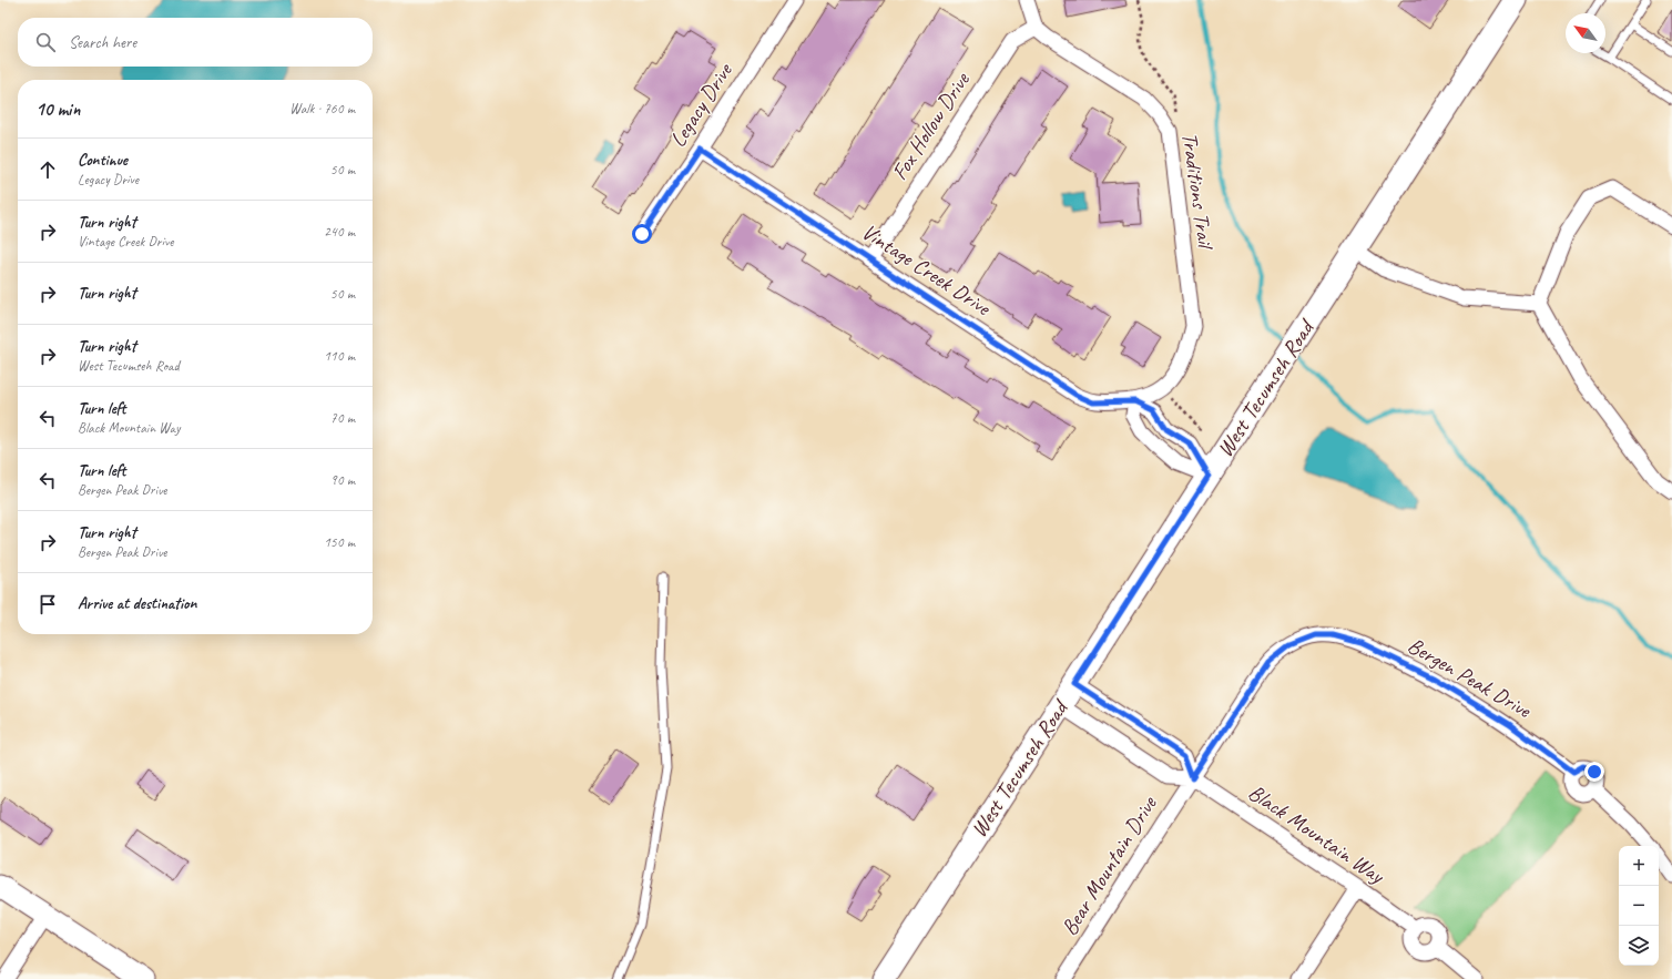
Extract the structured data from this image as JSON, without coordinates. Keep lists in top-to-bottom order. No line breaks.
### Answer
{"streets":{"main road":["West Tecumseh Road"],"street":["Legacy Drive","Fox Hollow Drive","Traditions Trail","Vintage Creek Drive","Bergen Peak Drive","Black Mountain Way","Bear Mountain Drive"]},"crossings":[["Legacy Drive","Vintage Creek Drive"],["Fox Hollow Drive","Traditions Trail"],["Fox Hollow Drive","Vintage Creek Drive"],["Traditions Trail","Vintage Creek Drive"],["Bergen Peak Drive","Black Mountain Way"],["Bergen Peak Drive","Bear Mountain Drive"],["Black Mountain Way","Bear Mountain Drive"]],"north":"top left","page":{"search":"Search here","heading":["10 min","Walk · 760 m"],"list":[["Continue","Legacy Drive","50 m"],["Turn right","Vintage Creek Drive","240 m"],["Turn right","50 m"],["Turn right","West Tecumseh Road","110 m"],["Turn left","Black Mountain Way","70 m"],["Turn left","Bergen Peak Drive","90 m"],["Turn right","Bergen Peak Drive","150 m"],"Arrive at destination"],"map_buttons":["+","−"]}}
